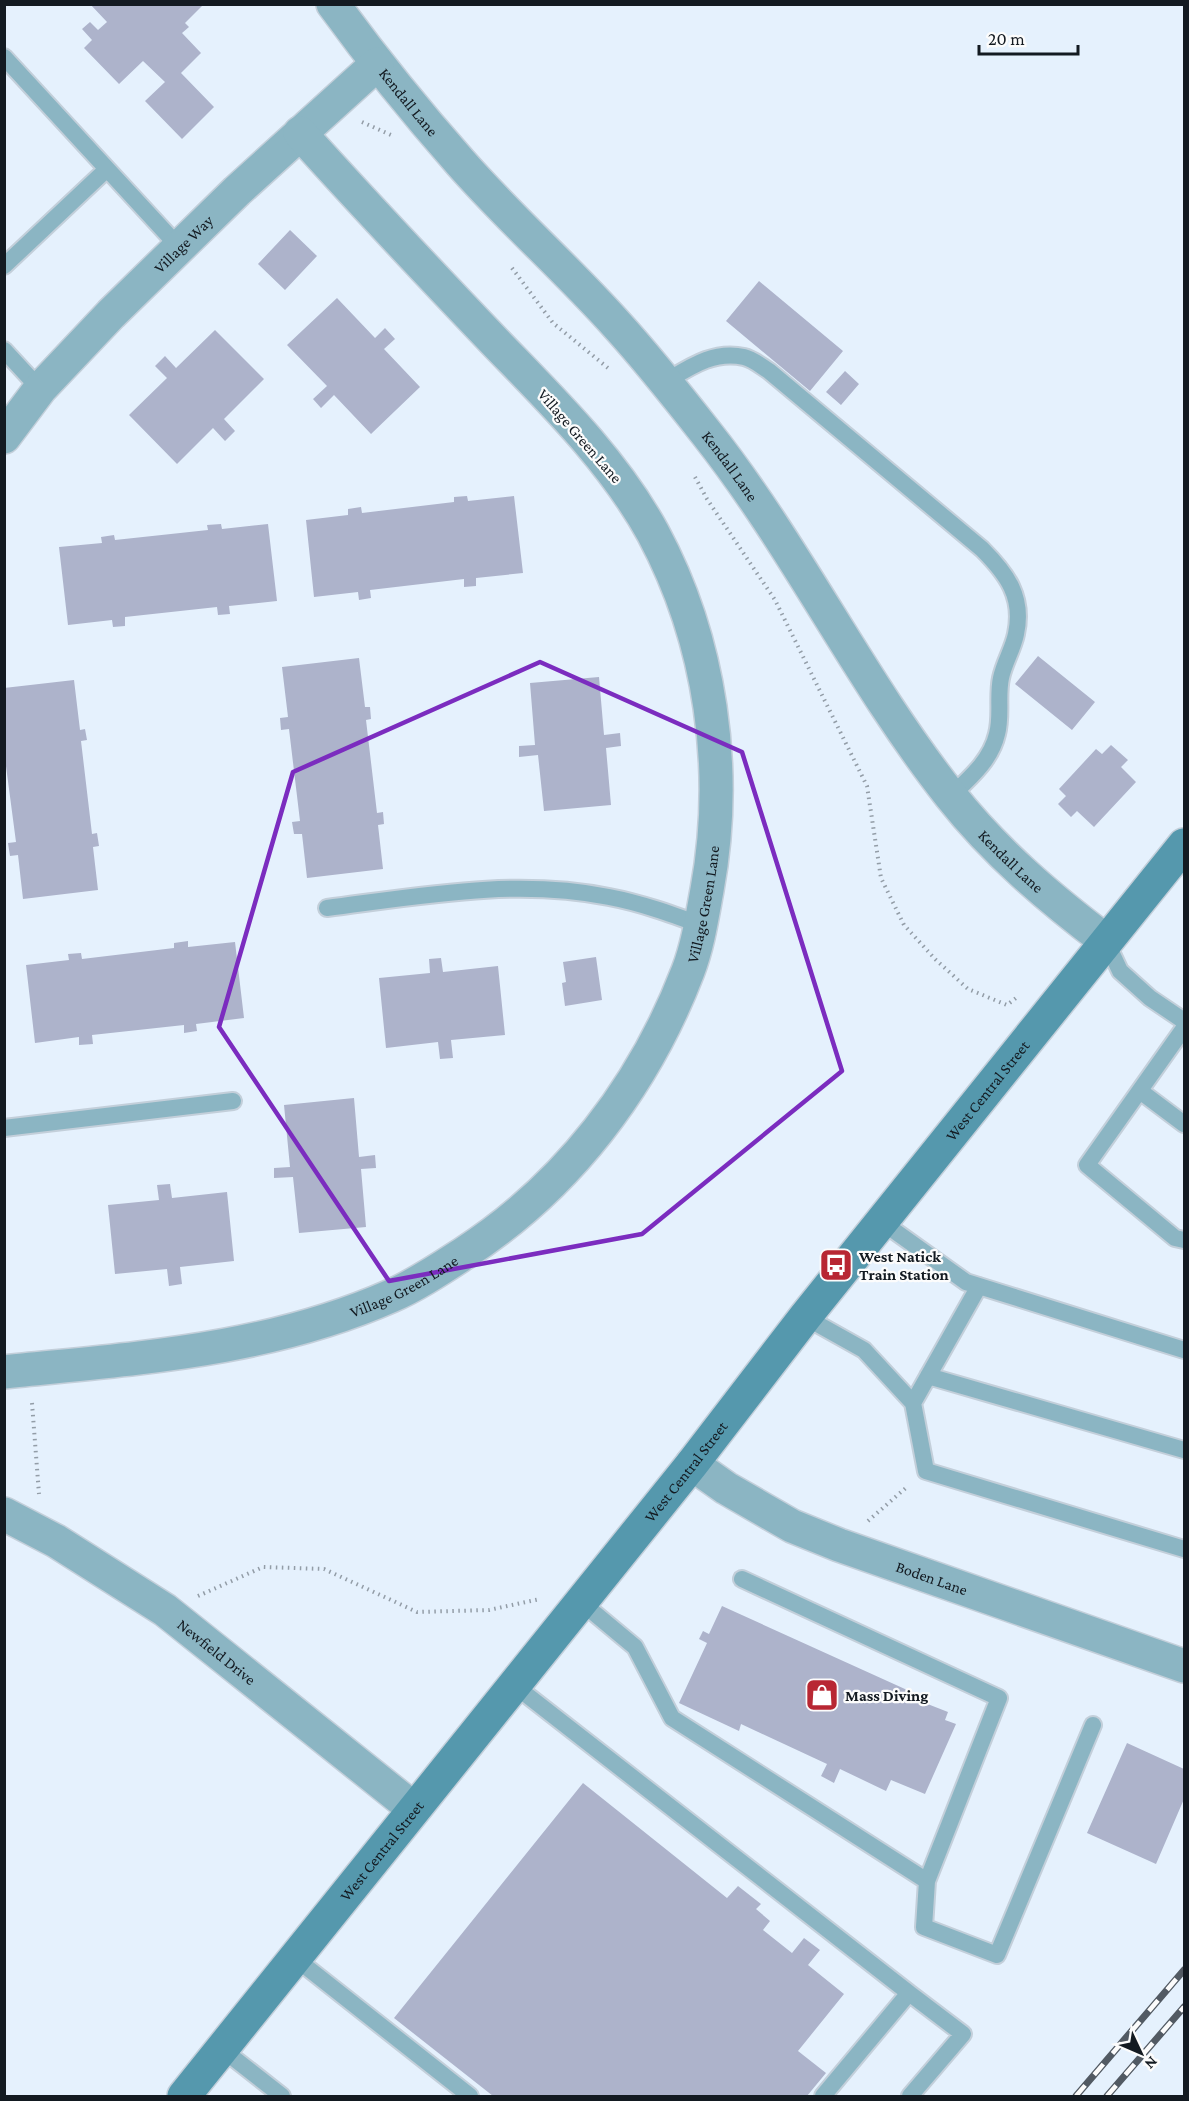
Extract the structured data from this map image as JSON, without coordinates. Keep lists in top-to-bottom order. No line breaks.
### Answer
{"streets":{"main road":["West Central Street"],"street":["Kendall Lane","Village Way","Village Green Lane","Boden Lane","Newfield Drive"]},"crossings":[["Kendall Lane","Village Way"],["Kendall Lane","West Central Street"],["Village Way","Village Green Lane"],["West Central Street","Boden Lane"],["West Central Street","Newfield Drive"]],"places":{"bus stop":["West Natick Train Station"],"shop":["Mass Diving"]},"scale_bar":"20 m","north":"bottom right"}
